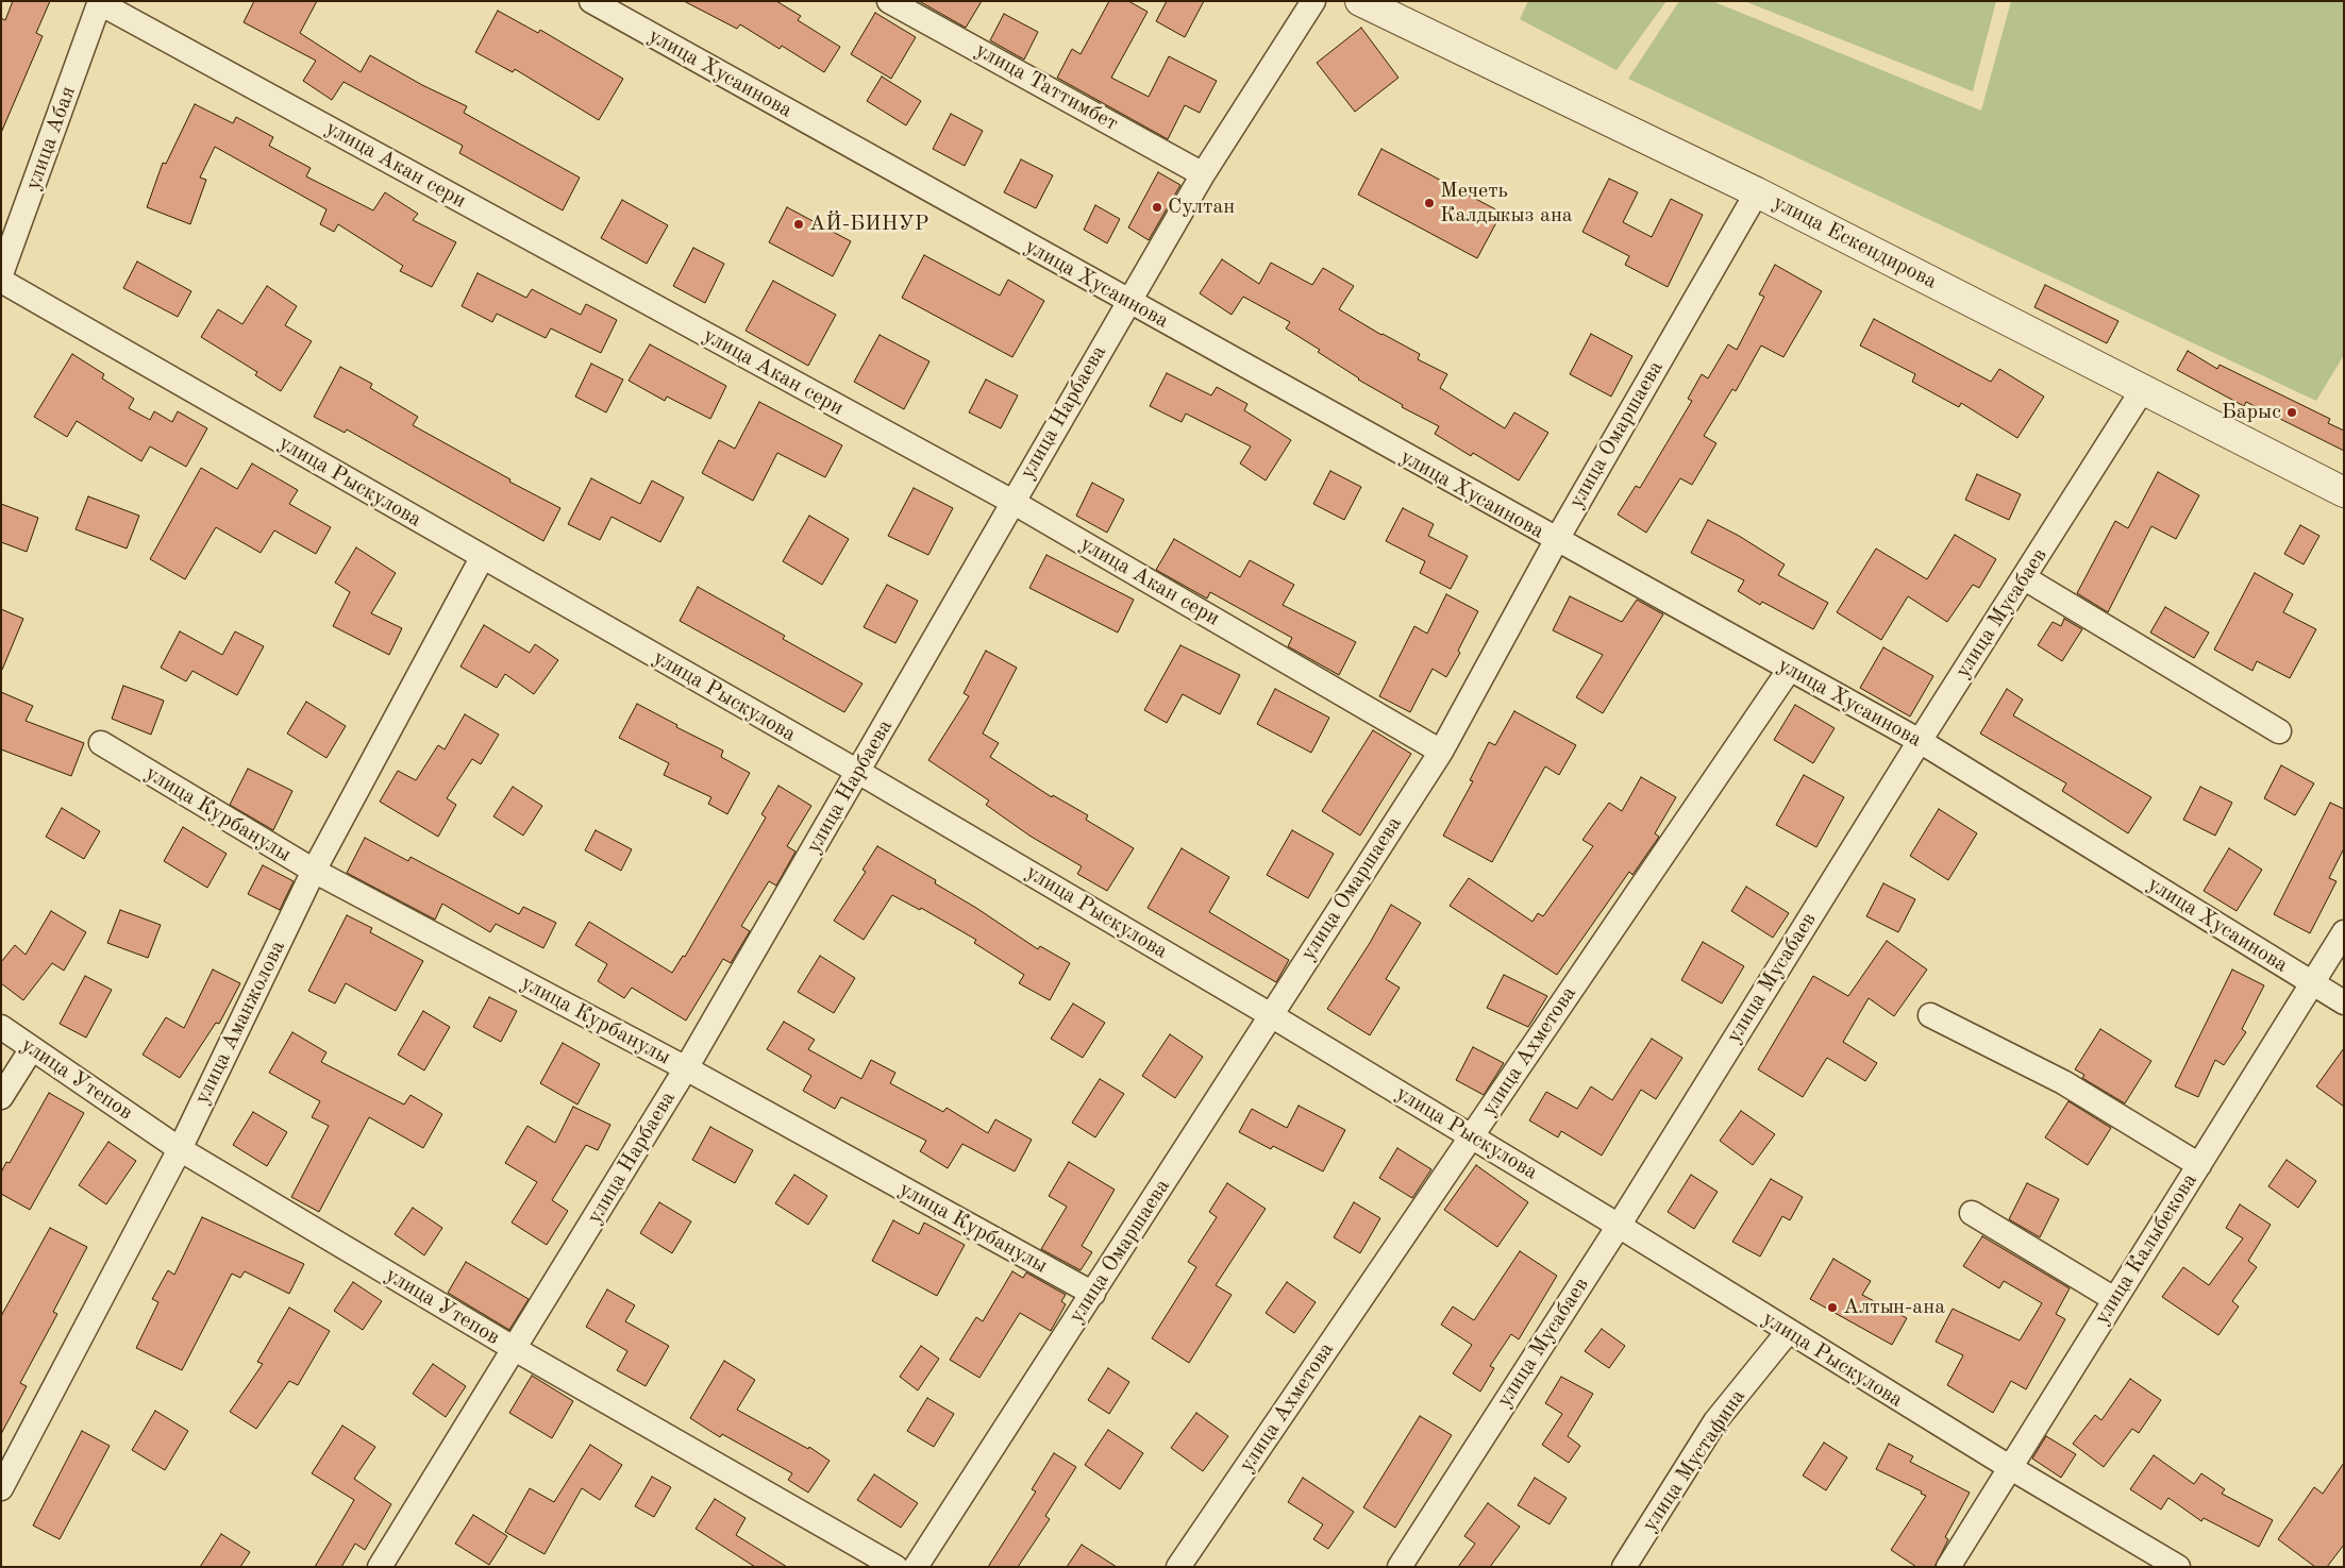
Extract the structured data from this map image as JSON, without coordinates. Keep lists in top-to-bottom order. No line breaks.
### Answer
{"streets":{"street":["улица Хусаинова","улица Таттимбет","улица Абая","улица Акан сери","улица Ескендирова","улица Нарбаева","улица Омаршаева","улица Рыскулова","улица Мусабаев","улица Курбанулы","улица Аманжолова","улица Ахметова","улица Утепов","улица Калыбекова","улица Мустафина"]},"crossings":[["улица Хусаинова","улица Нарбаева"],["улица Хусаинова","улица Омаршаева"],["улица Хусаинова","улица Мусабаев"],["улица Хусаинова","улица Ахметова"],["улица Хусаинова","улица Калыбекова"],["улица Таттимбет","улица Нарбаева"],["улица Абая","улица Акан сери"],["улица Акан сери","улица Нарбаева"],["улица Акан сери","улица Омаршаева"],["улица Ескендирова","улица Омаршаева"],["улица Ескендирова","улица Мусабаев"],["улица Нарбаева","улица Рыскулова"],["улица Нарбаева","улица Курбанулы"],["улица Нарбаева","улица Утепов"],["улица Омаршаева","улица Рыскулова"],["улица Омаршаева","улица Курбанулы"],["улица Рыскулова","улица Мусабаев"],["улица Рыскулова","улица Аманжолова"],["улица Рыскулова","улица Ахметова"],["улица Рыскулова","улица Калыбекова"],["улица Рыскулова","улица Мустафина"],["улица Курбанулы","улица Аманжолова"],["улица Аманжолова","улица Утепов"]],"places":["Мечеть Калдыкыз ана","Султан","АЙ-БИНУР","Барыс","Алтын-ана"]}
